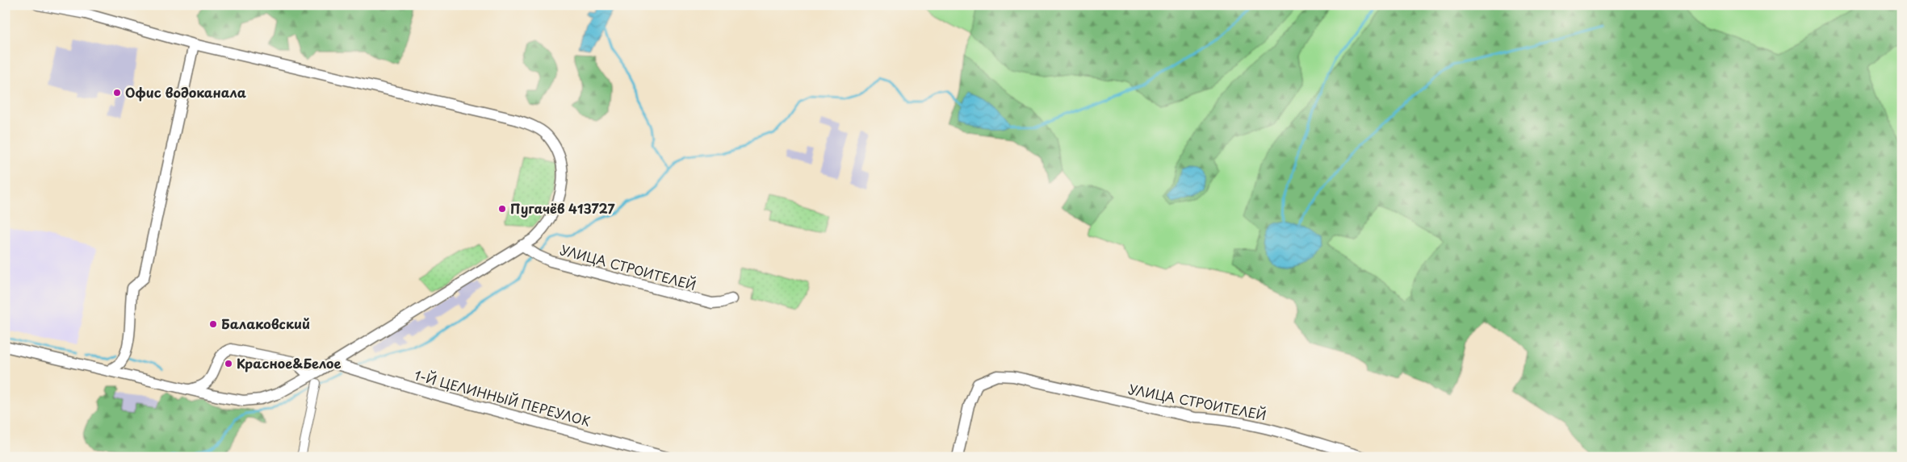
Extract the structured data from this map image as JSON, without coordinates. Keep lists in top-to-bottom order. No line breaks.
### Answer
{"streets":{"street":["УЛИЦА СТРОИТЕЛЕЙ","1-Й ЦЕЛИННЫЙ ПЕРЕУЛОК"]},"places":["Офис водоканала","Пугачёв 413727","Балаковский","Красное&Белое"]}
